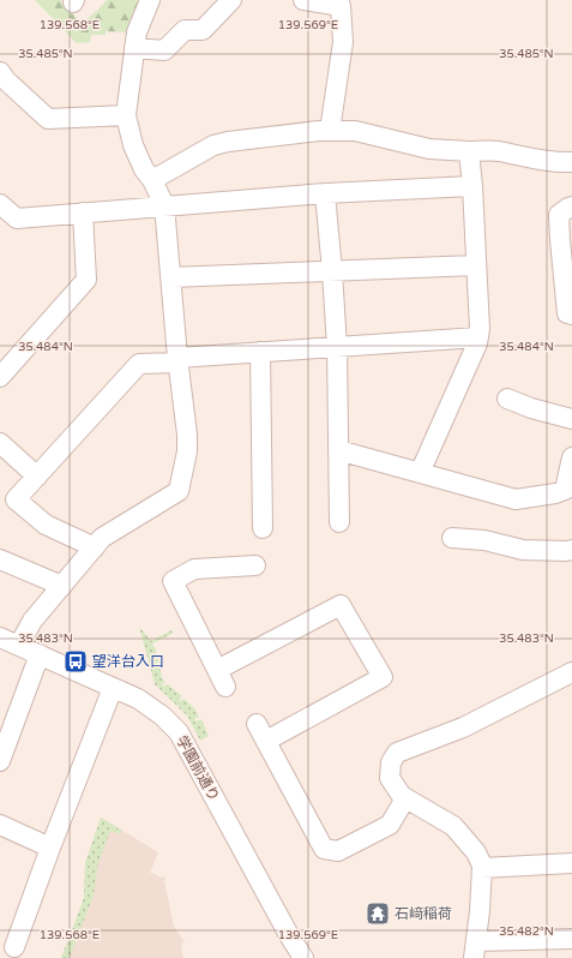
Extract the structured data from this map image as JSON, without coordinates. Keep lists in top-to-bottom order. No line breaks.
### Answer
{"streets":{"street":["学園前通り"]},"places":{"bus stop":["望洋台入口"],"temple":["石﨑稲荷"]},"coordinates":["139.568°E","139.569°E","35.485°N","35.484°N","35.483°N","35.482°N"]}
